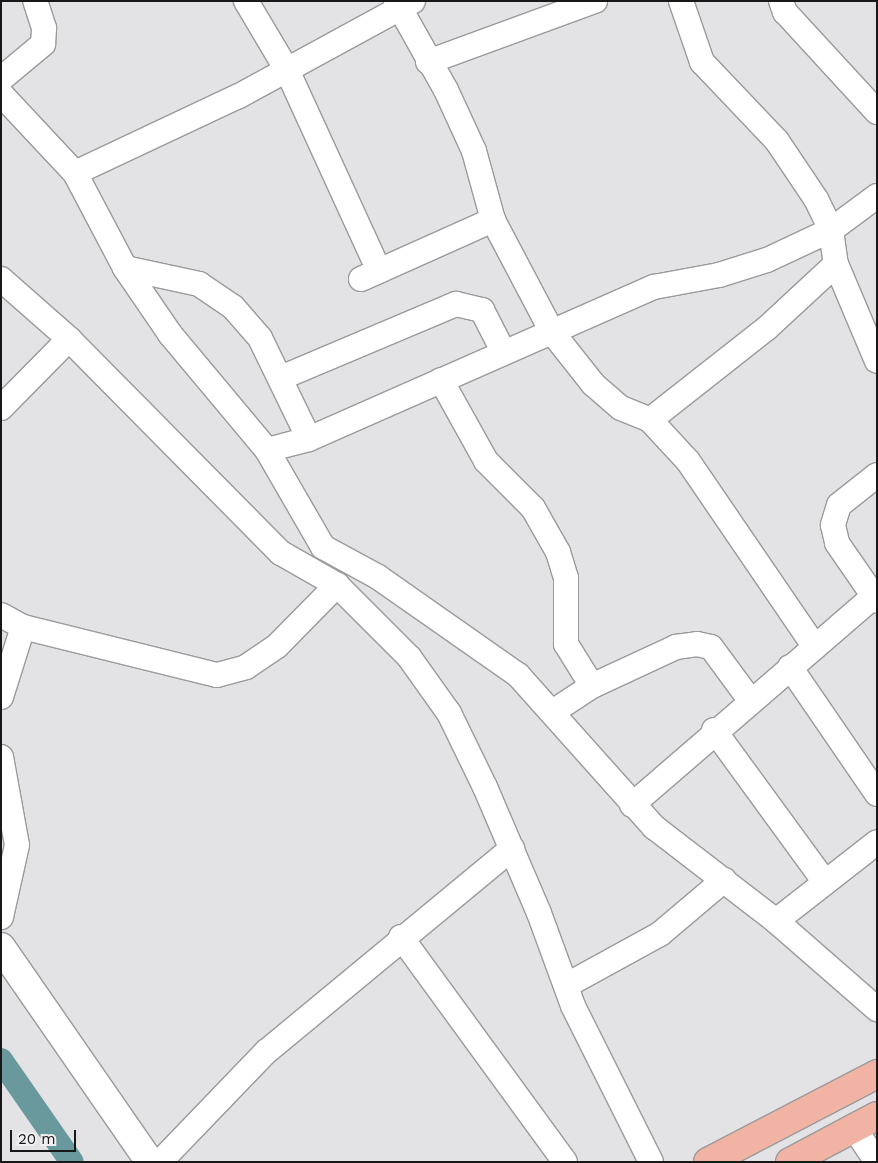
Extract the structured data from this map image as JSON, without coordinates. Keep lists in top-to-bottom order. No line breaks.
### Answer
{"scale_bar":"20 m"}
